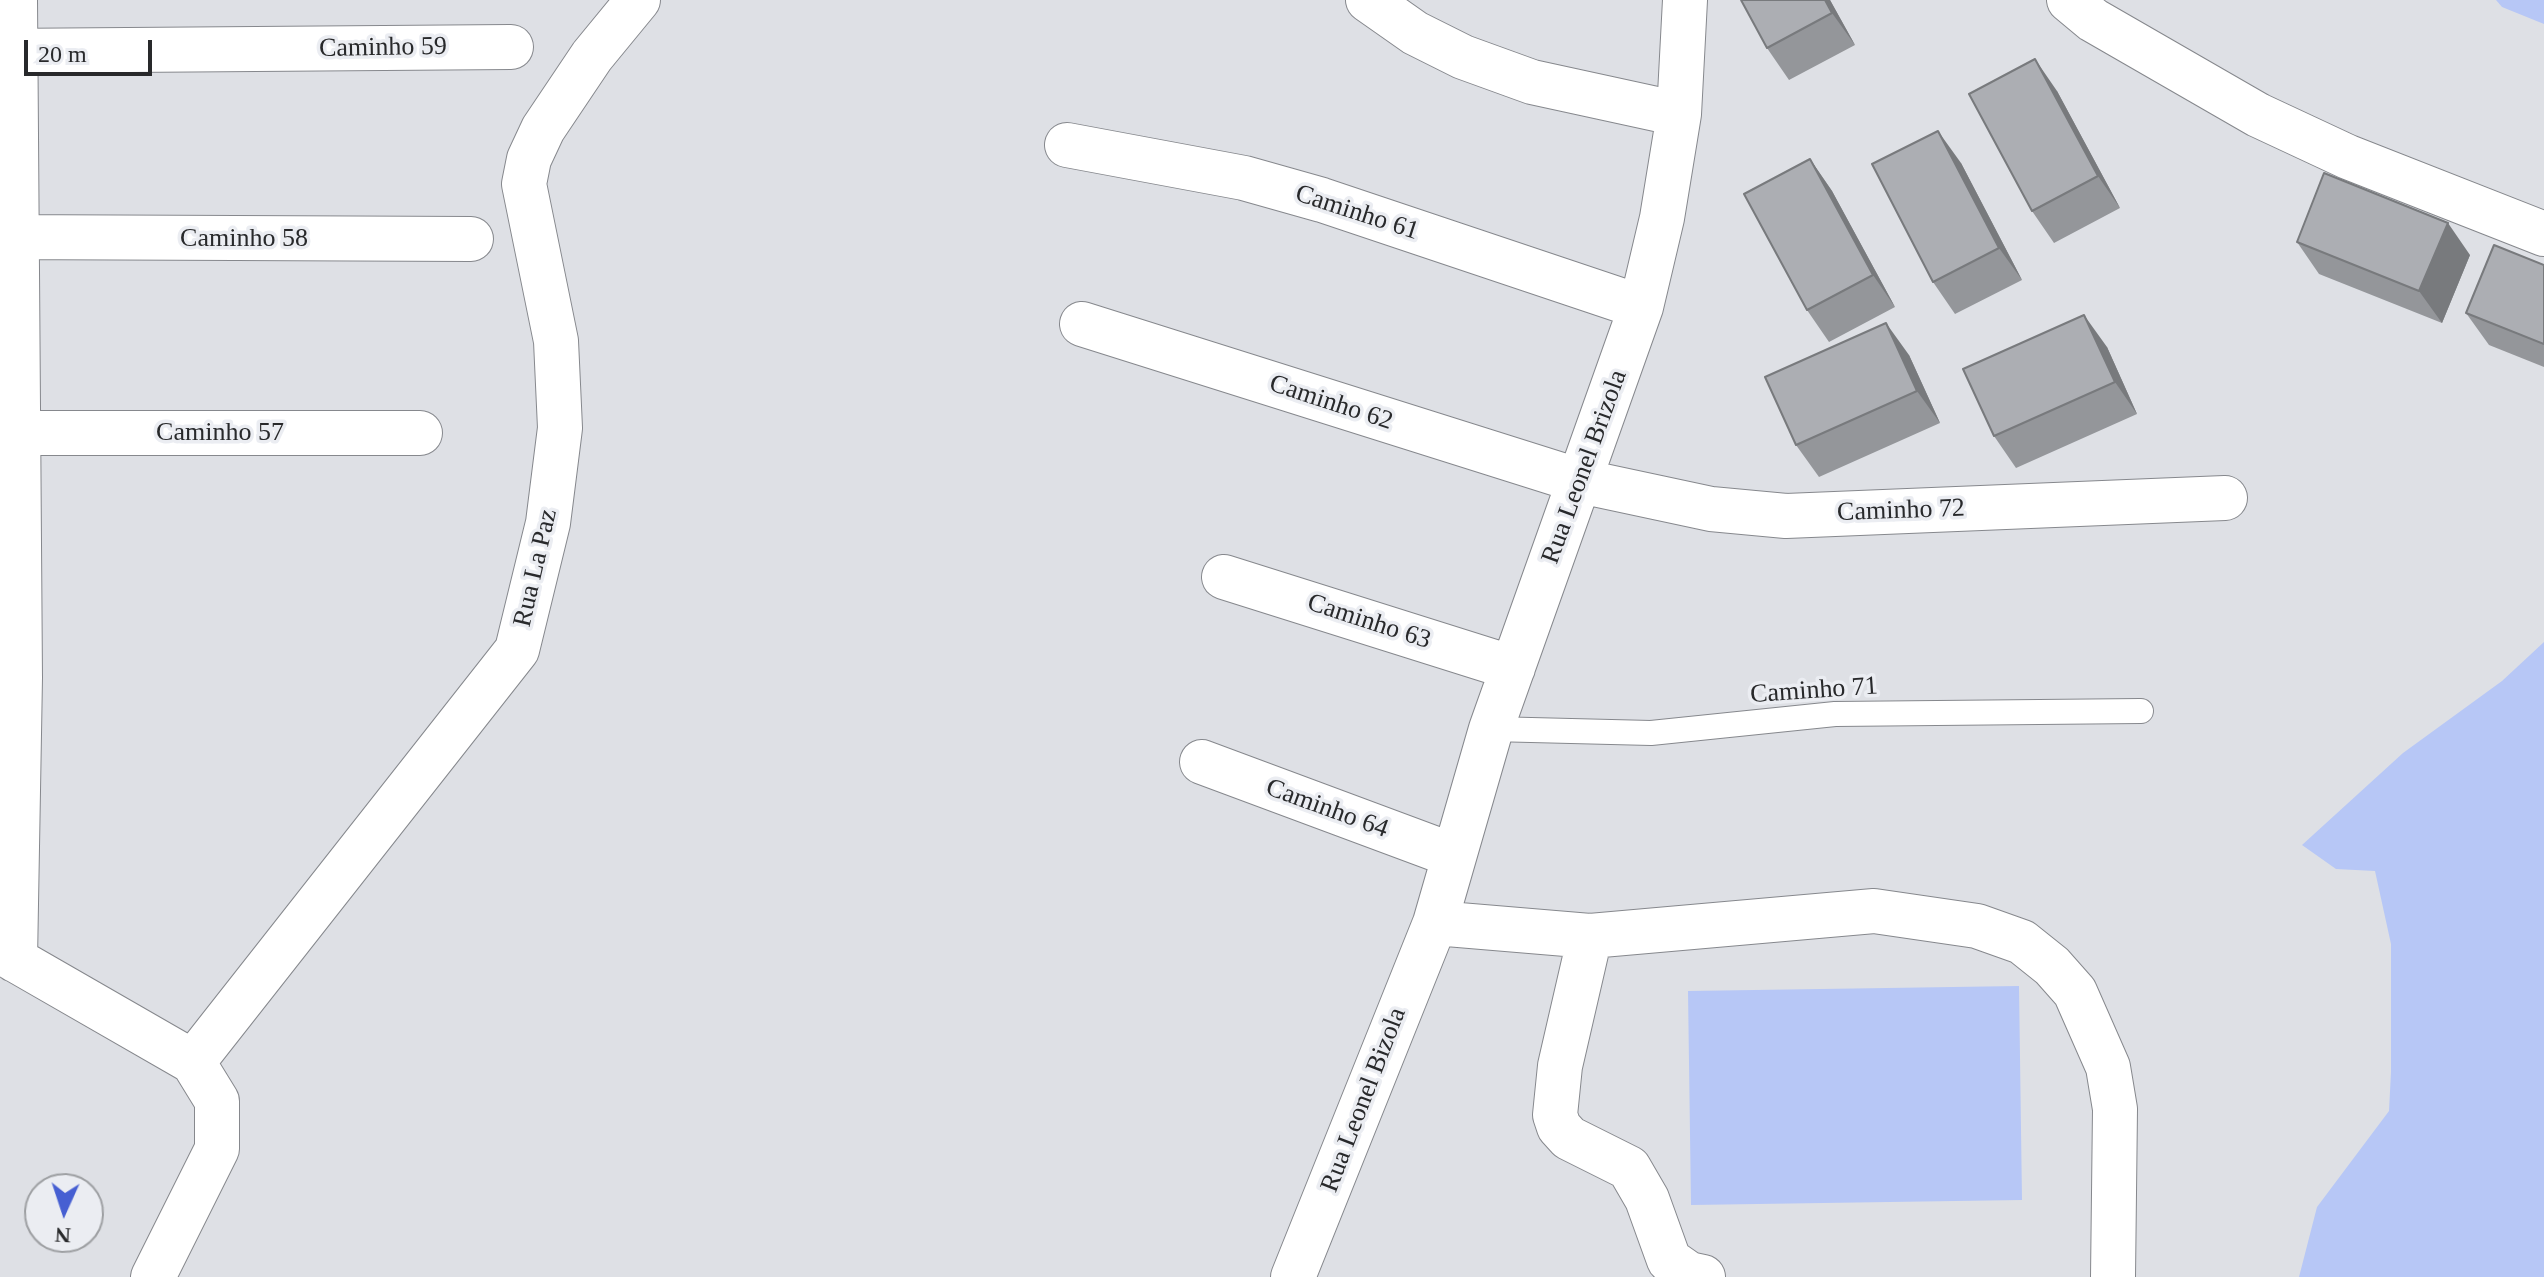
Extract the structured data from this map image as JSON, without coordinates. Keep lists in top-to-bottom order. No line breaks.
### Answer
{"streets":{"street":["Caminho 59","Caminho 61","Caminho 58","Caminho 62","Caminho 57","Rua Leonel Brizola","Caminho 72","Rua La Paz","Caminho 63","Caminho 64","Rua Leonel Bizola"],"lane":["Caminho 71"]},"crossings":[["Caminho 61","Rua Leonel Brizola"],["Caminho 62","Rua Leonel Brizola"],["Caminho 62","Caminho 72"],["Rua Leonel Brizola","Caminho 72"],["Rua Leonel Brizola","Caminho 63"],["Rua Leonel Brizola","Caminho 71"],["Rua Leonel Brizola","Caminho 64"],["Rua Leonel Brizola","Rua Leonel Bizola"]],"scale_bar":"20 m","north":"bottom"}
